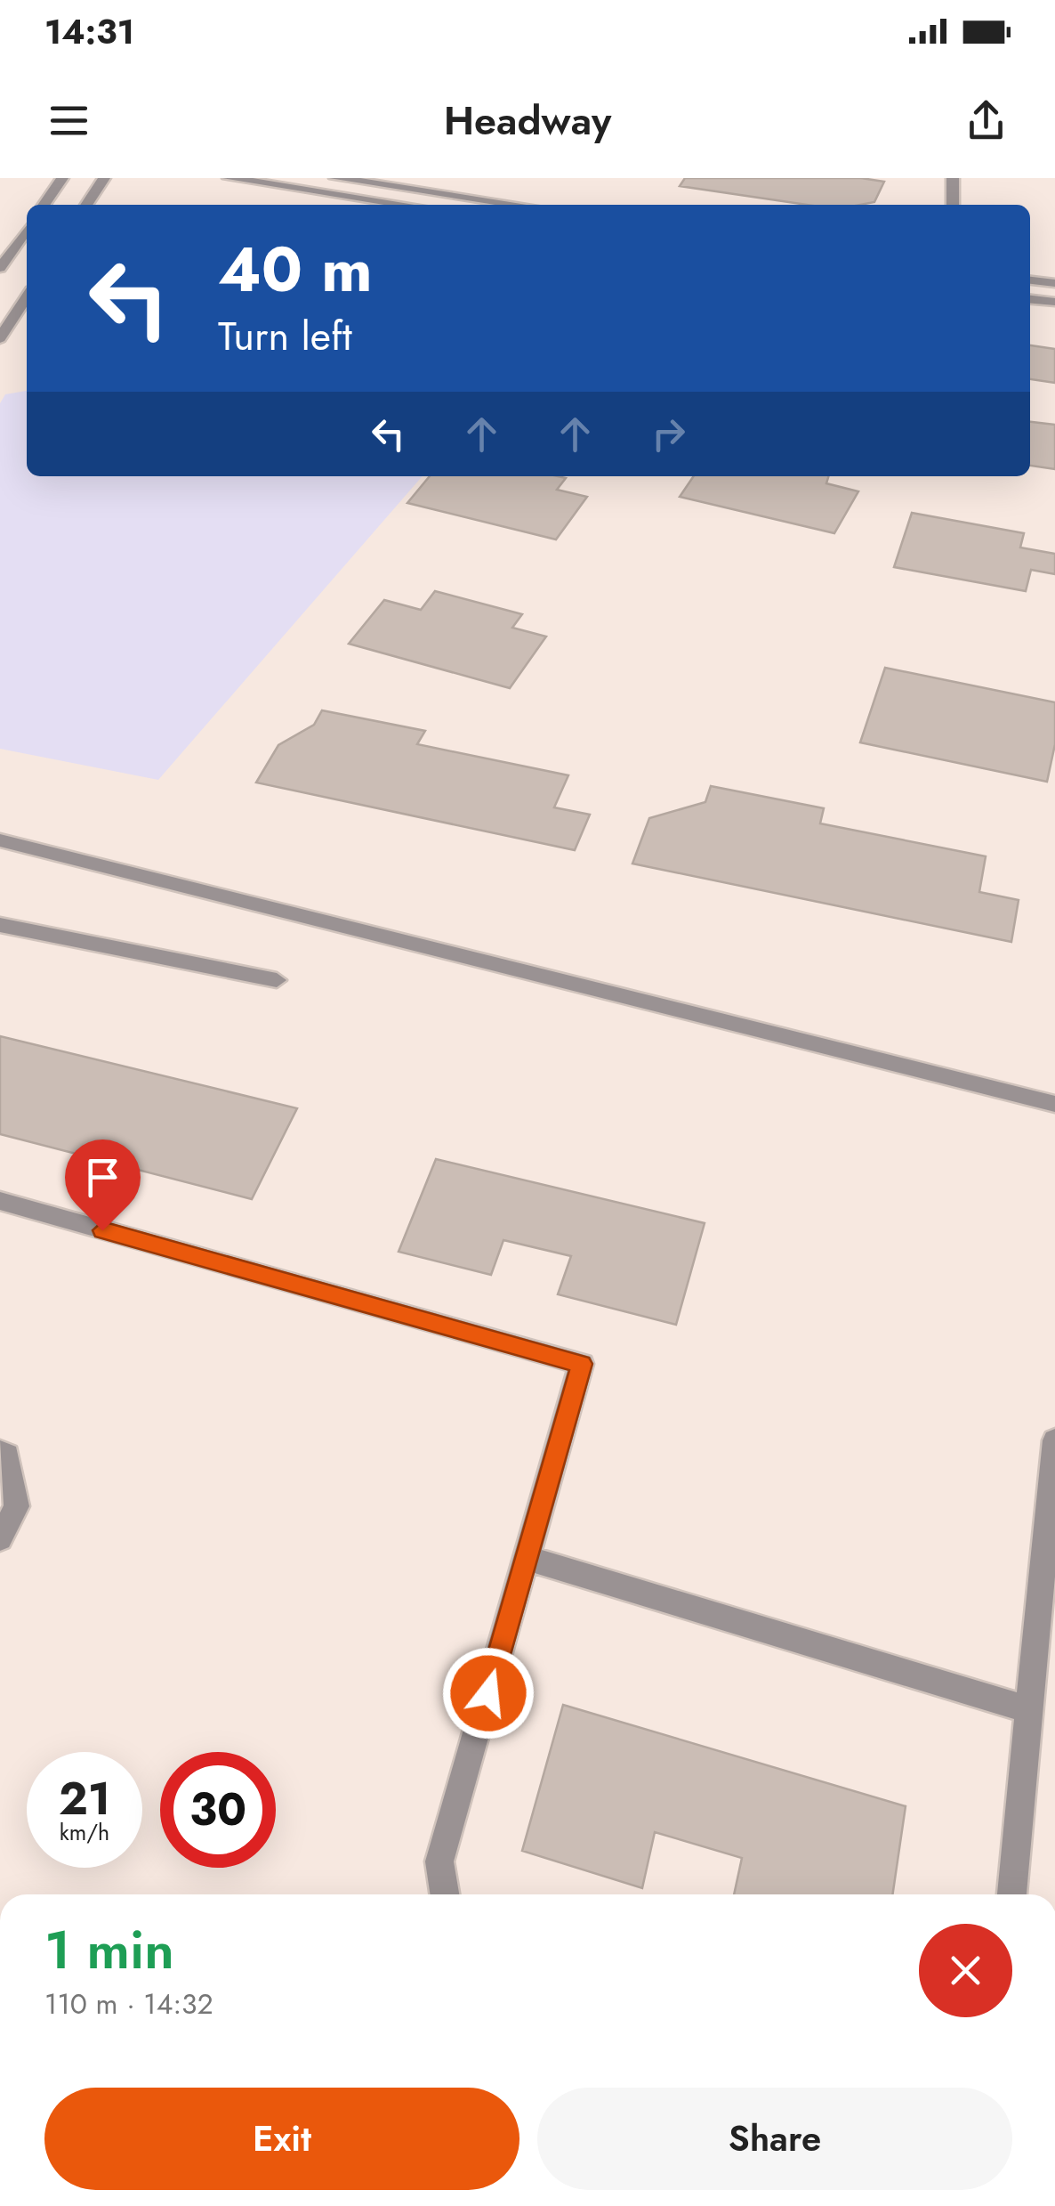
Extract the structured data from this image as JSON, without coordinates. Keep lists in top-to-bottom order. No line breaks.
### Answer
{"page":{"status":"14:31","header":"Headway","turn":["40 m","Turn left"],"speed":"21 km/h","limit":"30","heading":["1 min","110 m · 14:32"],"buttons":["Exit","Share"]}}
